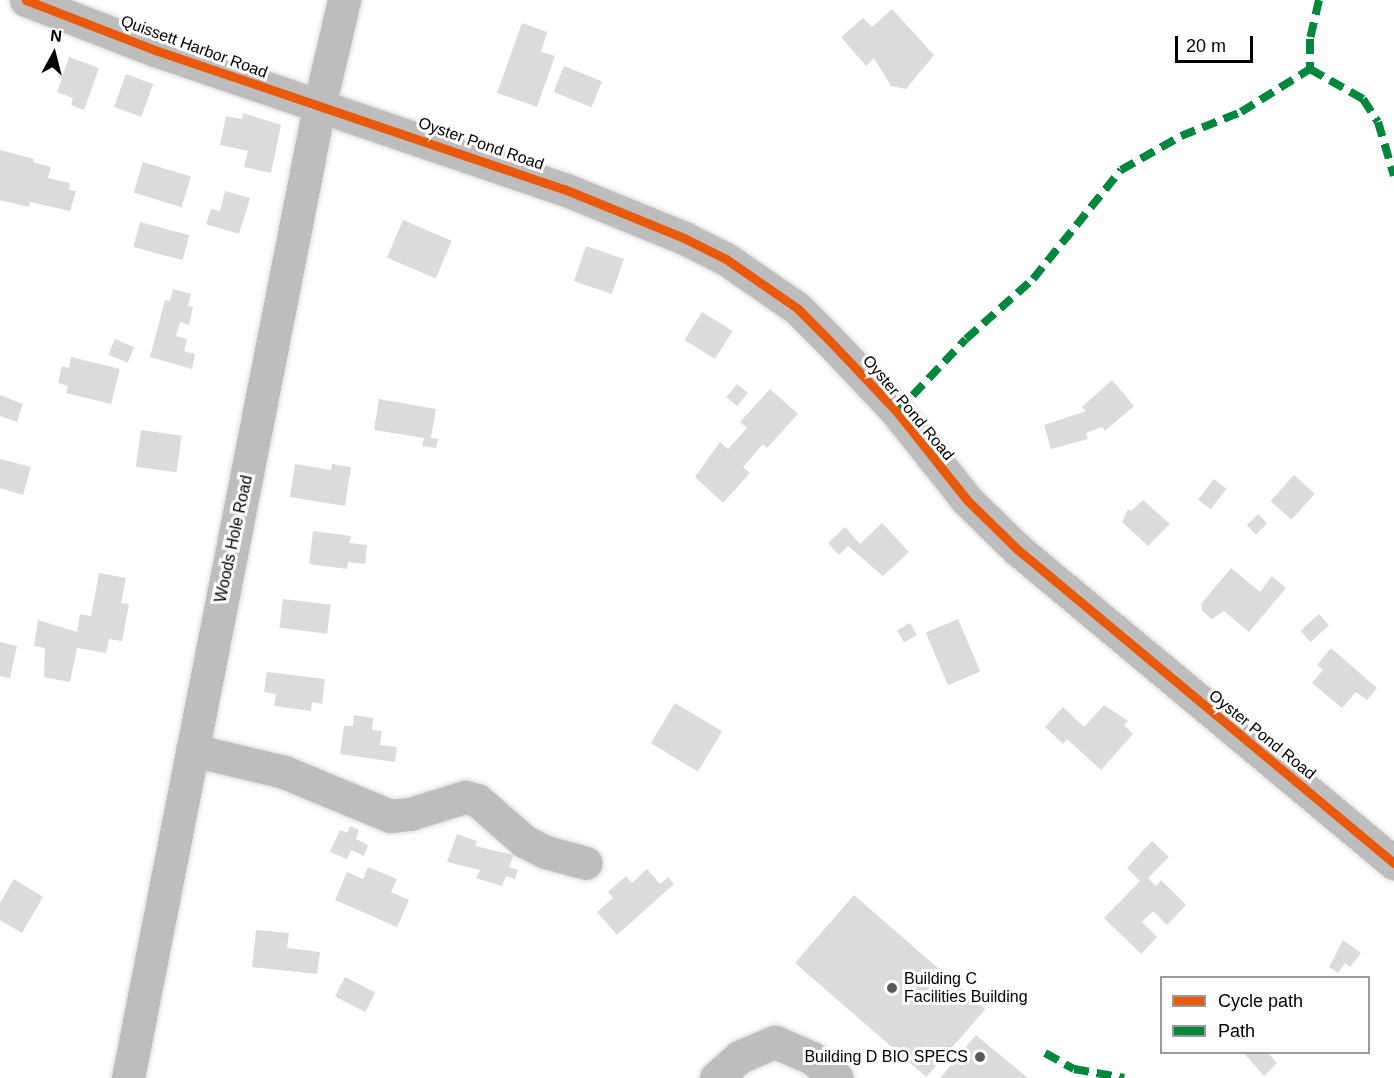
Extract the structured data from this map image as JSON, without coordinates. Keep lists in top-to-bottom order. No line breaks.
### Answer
{"streets":{"main road":["Quissett Harbor Road","Oyster Pond Road","Woods Hole Road"]},"crossings":[["Quissett Harbor Road","Oyster Pond Road"],["Quissett Harbor Road","Woods Hole Road"],["Oyster Pond Road","Woods Hole Road"]],"places":["Building C Facilities Building","Building D BIO SPECS"],"legend":["Cycle path","Path"],"scale_bar":"20 m","north":"top"}
